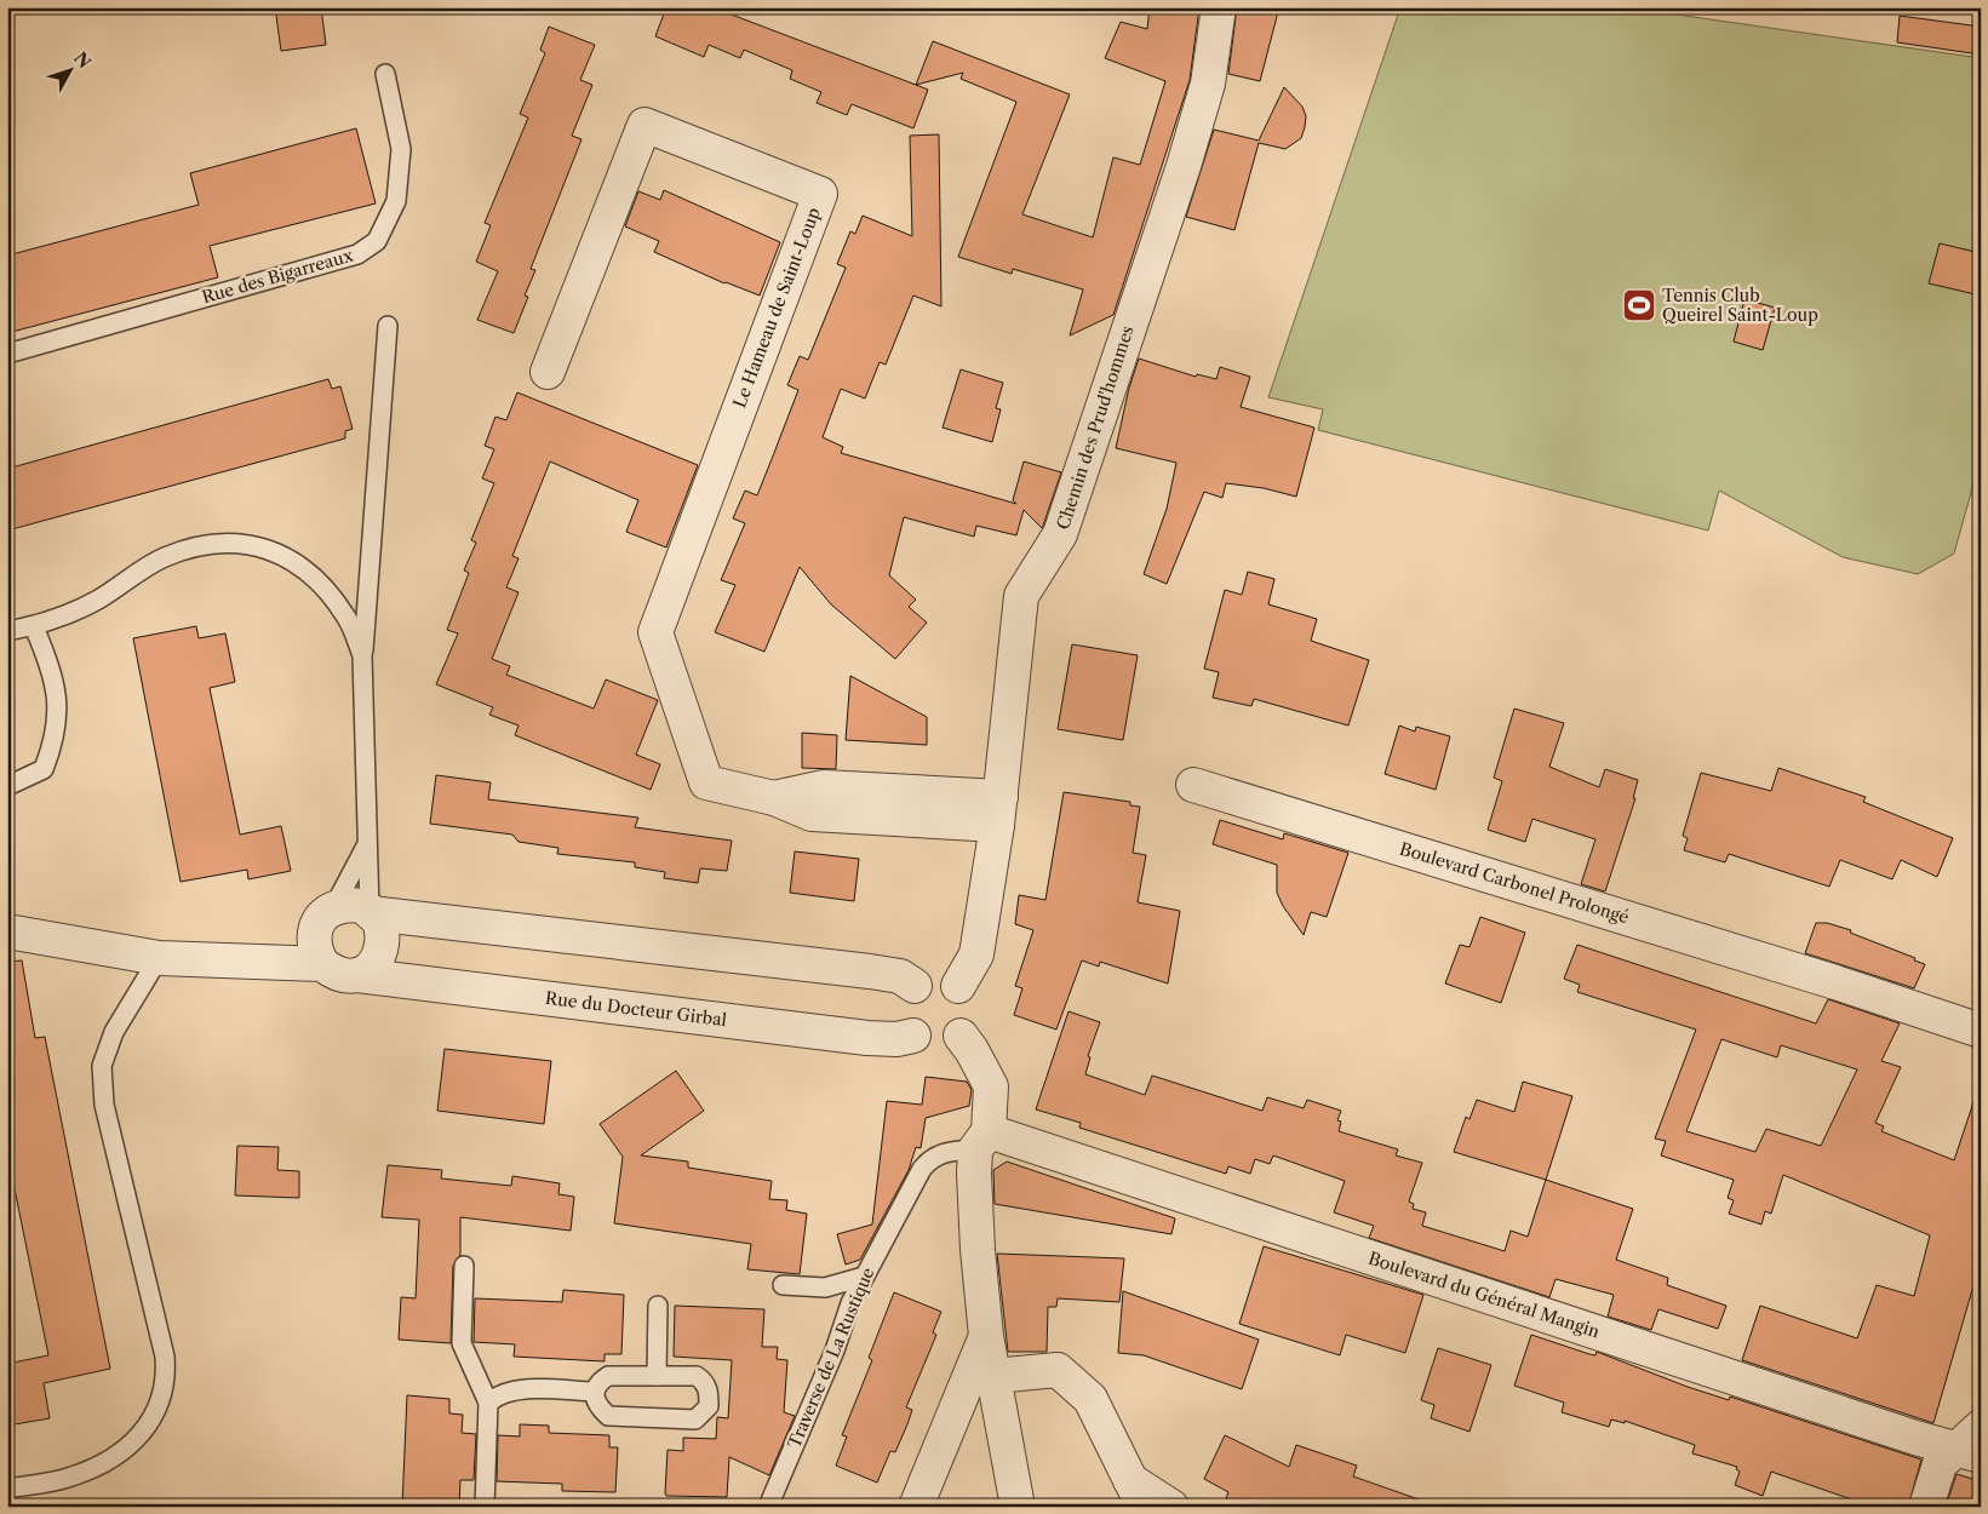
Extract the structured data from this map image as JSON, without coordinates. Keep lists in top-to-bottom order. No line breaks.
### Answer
{"streets":{"street":["Le Hameau de Saint-Loup","Chemin des Prud'hommes","Boulevard Carbonel Prolongé","Rue du Docteur Girbal","Boulevard du Général Mangin"],"lane":["Rue des Bigarreaux","Traverse de La Rustique"]},"crossings":[["Le Hameau de Saint-Loup","Chemin des Prud'hommes"],["Chemin des Prud'hommes","Rue du Docteur Girbal"],["Boulevard du Général Mangin","Traverse de La Rustique"]],"places":{"sports":["Tennis Club Queirel Saint-Loup"]},"north":"top right"}
